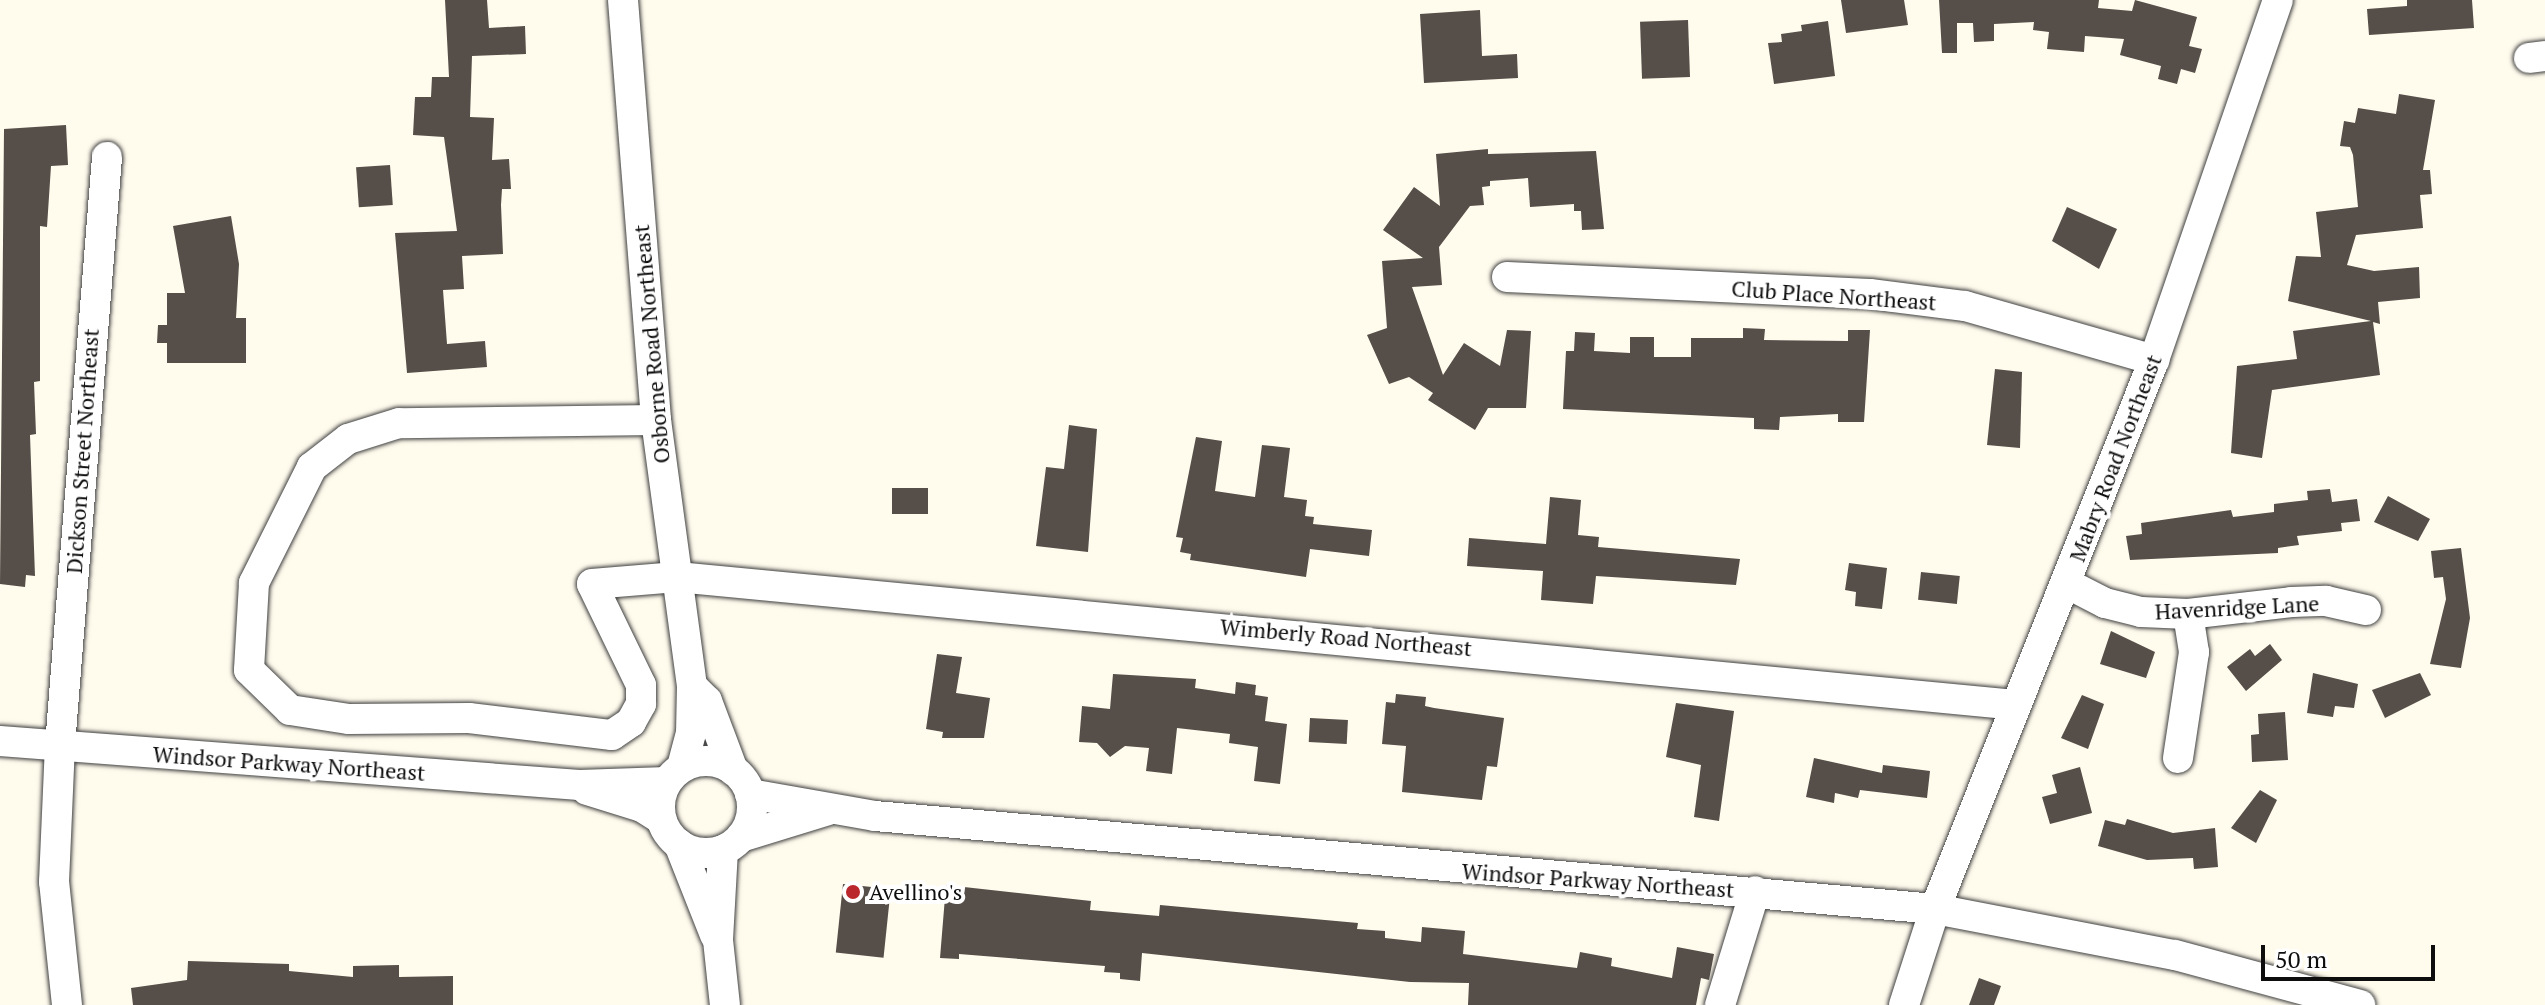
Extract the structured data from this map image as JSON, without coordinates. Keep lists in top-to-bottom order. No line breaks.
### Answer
{"streets":{"street":["Club Place Northeast","Osborne Road Northeast","Dickson Street Northeast","Mabry Road Northeast","Havenridge Lane","Wimberly Road Northeast","Windsor Parkway Northeast"]},"crossings":[["Club Place Northeast","Mabry Road Northeast"],["Osborne Road Northeast","Wimberly Road Northeast"],["Osborne Road Northeast","Windsor Parkway Northeast"],["Dickson Street Northeast","Windsor Parkway Northeast"],["Mabry Road Northeast","Havenridge Lane"],["Mabry Road Northeast","Wimberly Road Northeast"],["Mabry Road Northeast","Windsor Parkway Northeast"]],"places":["Avellino's"],"scale_bar":"50 m"}
